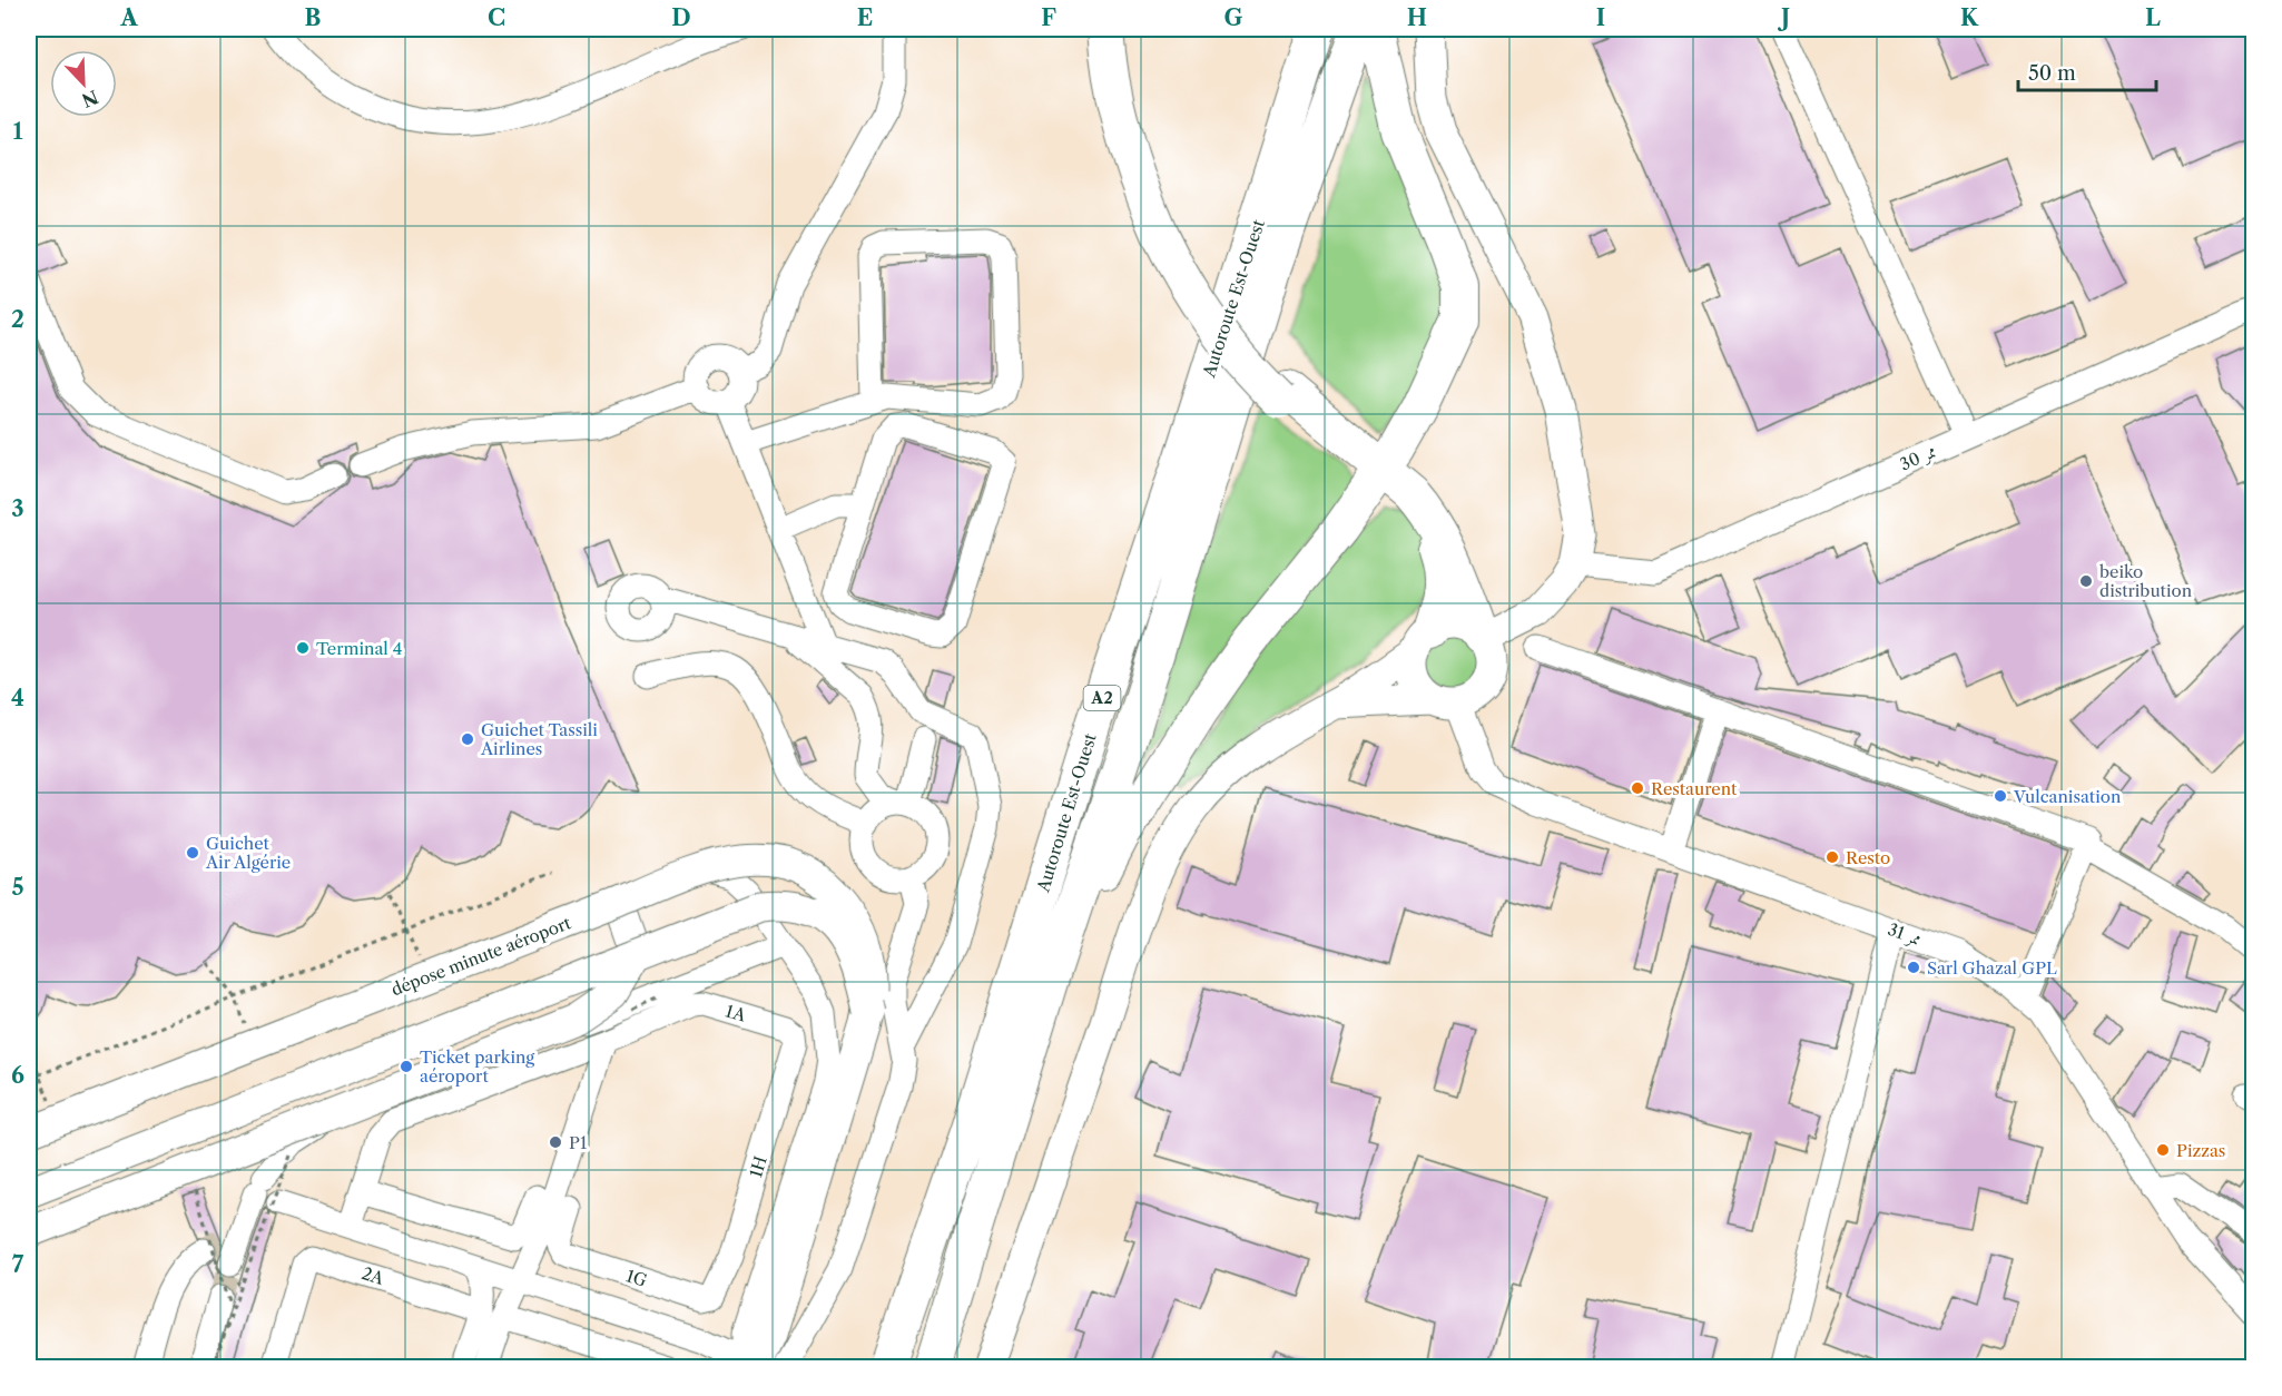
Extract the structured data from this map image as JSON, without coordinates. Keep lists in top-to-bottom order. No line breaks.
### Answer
{"streets":{"highway":["Autoroute Est-Ouest","A2"],"main road":["dépose minute aéroport"],"street":["ممر 30","ممر 31","1A","1H","2A","1G"]},"crossings":[["1A","1H"],["1H","1G"]],"places":["beiko distribution","Terminal 4","Guichet Tassili Airlines","Restaurent","Vulcanisation","Guichet Air Algérie","Resto","Sarl Ghazal GPL","Ticket parking aéroport","P1","Pizzas"],"scale_bar":"50 m","north":"bottom right","grid":{"columns":["A","B","C","D","E","F","G","H","I","J","K","L"],"rows":["1","2","3","4","5","6","7"]}}
